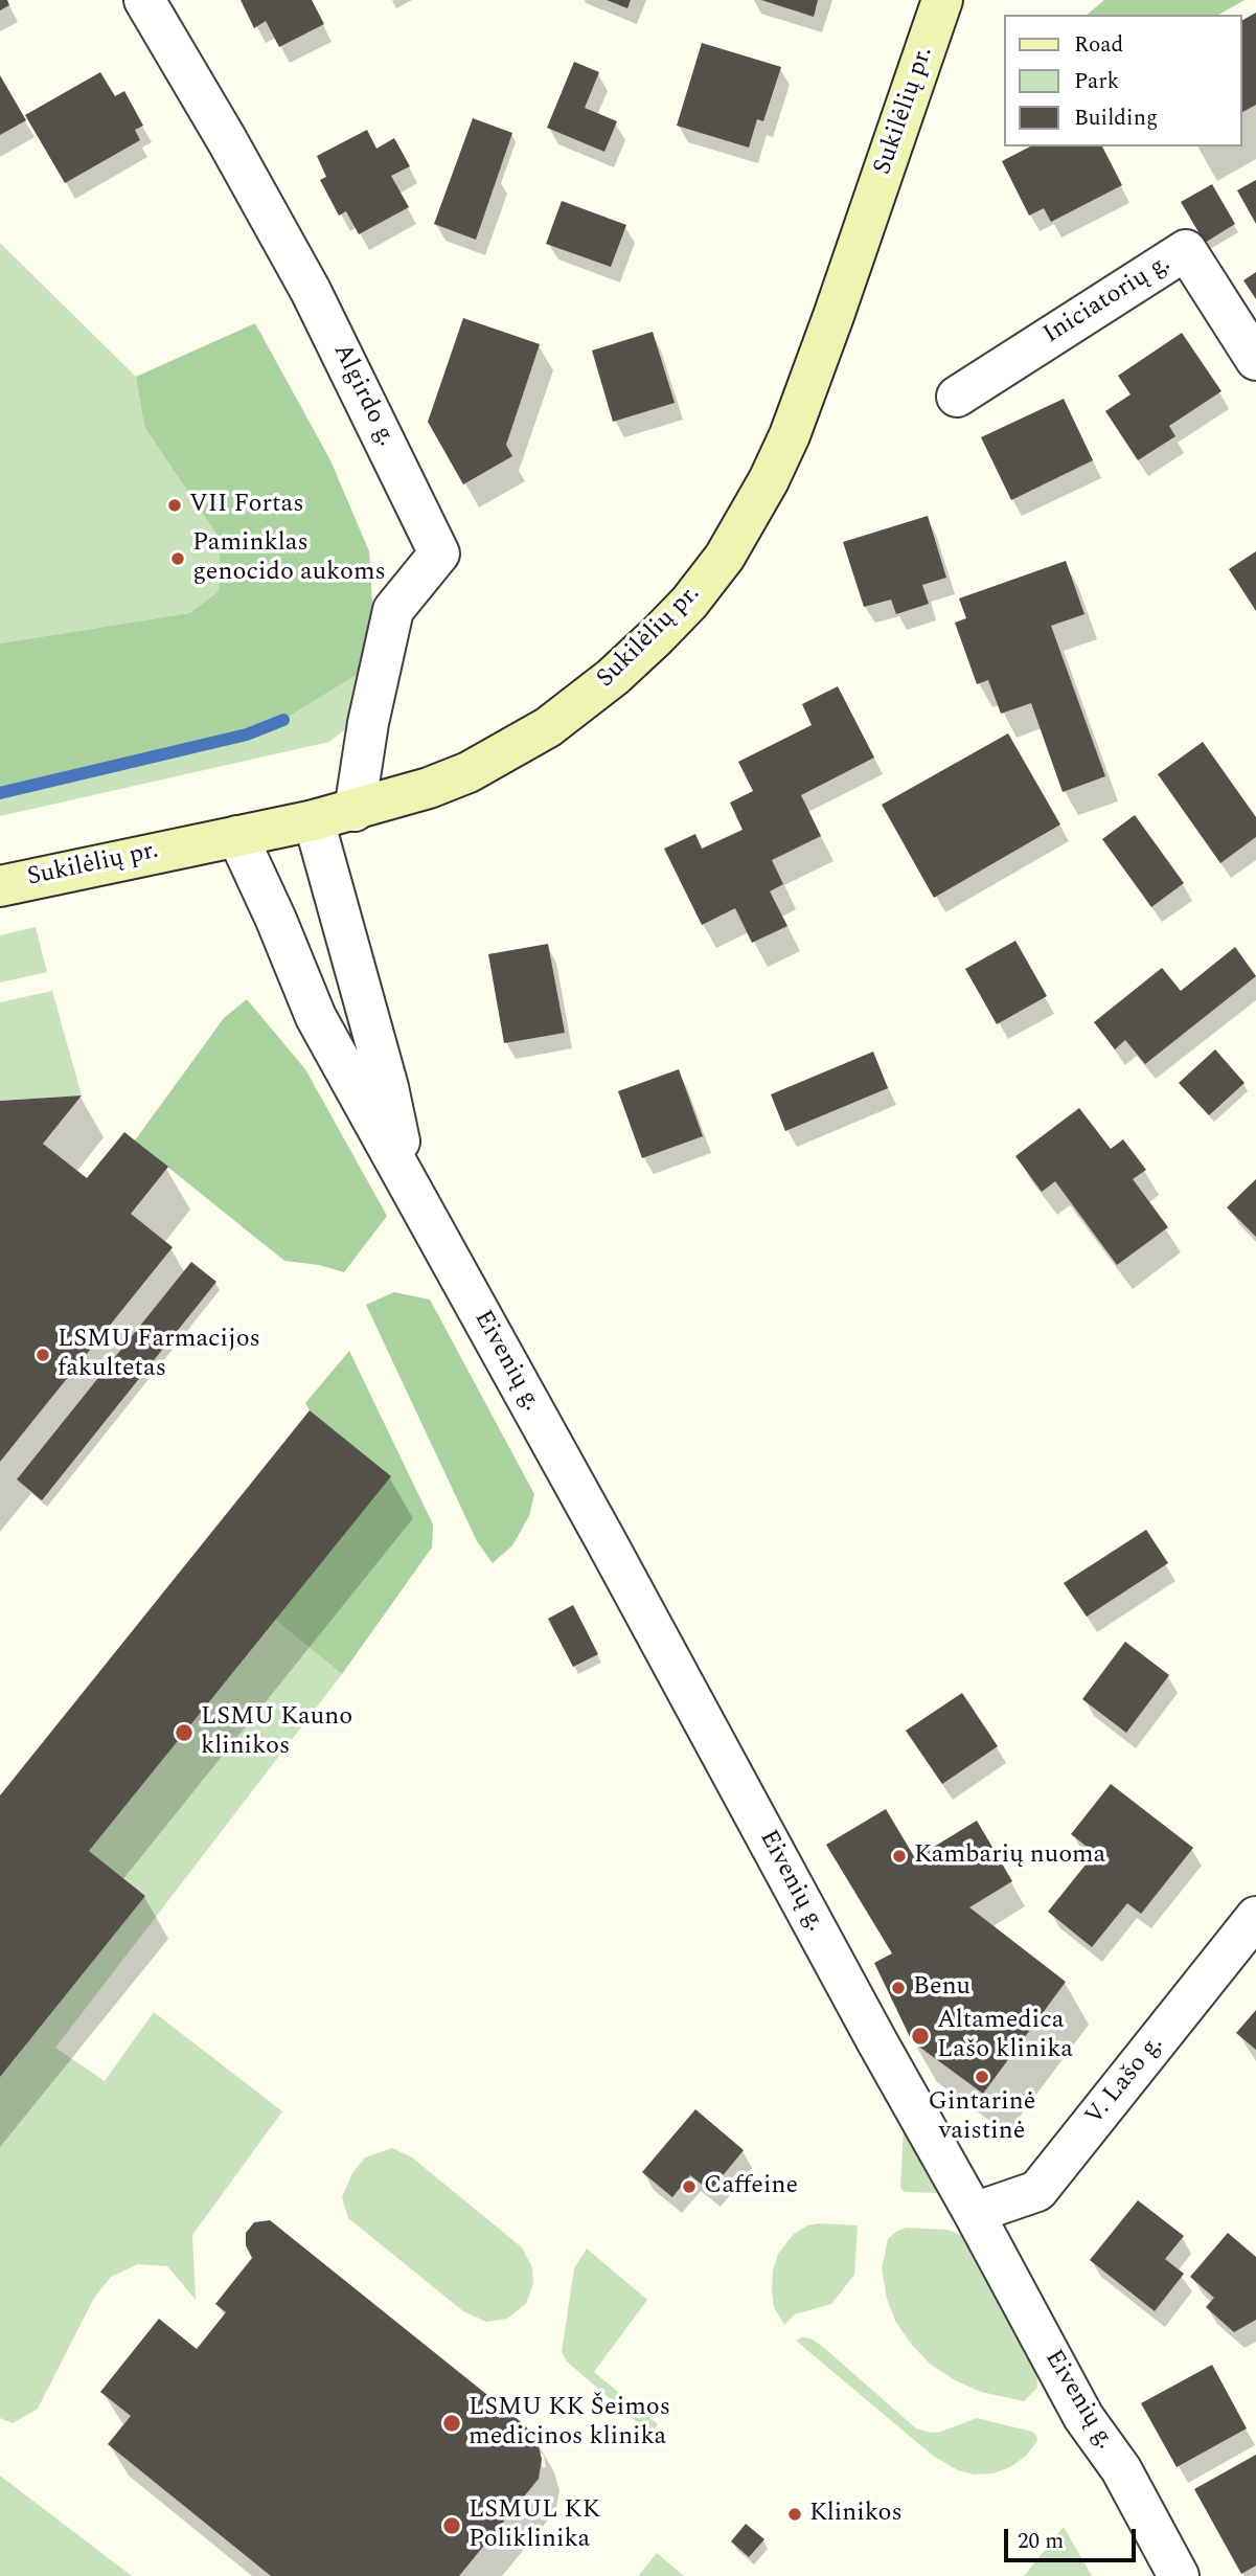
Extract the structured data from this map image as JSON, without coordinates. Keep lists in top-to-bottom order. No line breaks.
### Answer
{"streets":{"main road":["Sukilėlių pr."],"street":["Iniciatorių g.","Algirdo g.","Eivenių g.","V. Lašo g."]},"crossings":[["Sukilėlių pr.","Algirdo g."],["Sukilėlių pr.","Eivenių g."],["Eivenių g.","V. Lašo g."]],"places":["VII Fortas","Paminklas genocido aukoms","LSMU Farmacijos fakultetas","LSMU Kauno klinikos","Kambarių nuoma","Benu","Altamedica Lašo klinika","Gintarinė vaistinė","Caffeine","LSMU KK Šeimos medicinos klinika","Klinikos","LSMUL KK Poliklinika"],"legend":["Road","Park","Building"],"scale_bar":"20 m"}
